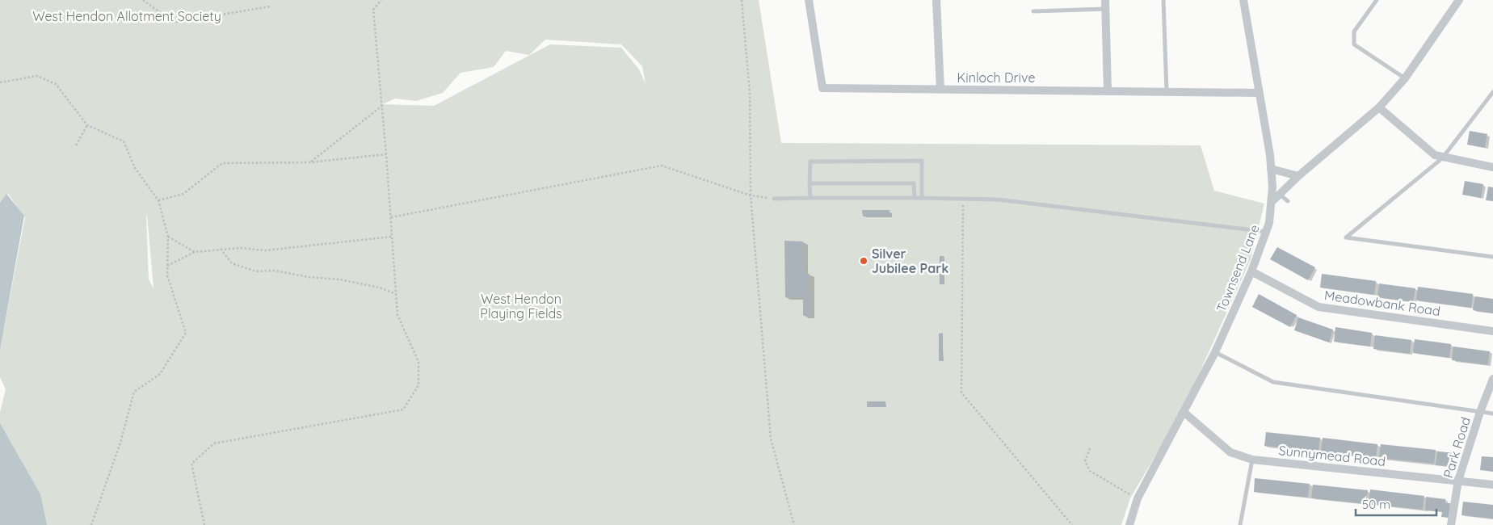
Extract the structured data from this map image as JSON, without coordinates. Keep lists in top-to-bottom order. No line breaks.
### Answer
{"streets":{"street":["Kinloch Drive","Townsend Lane","Meadowbank Road","Park Road","Sunnymead Road"]},"crossings":[["Kinloch Drive","Townsend Lane"],["Townsend Lane","Meadowbank Road"],["Townsend Lane","Sunnymead Road"],["Park Road","Sunnymead Road"]],"parks":["West Hendon Allotment Society","West Hendon Playing Fields"],"places":["Silver Jubilee Park"],"scale_bar":"50 m"}
